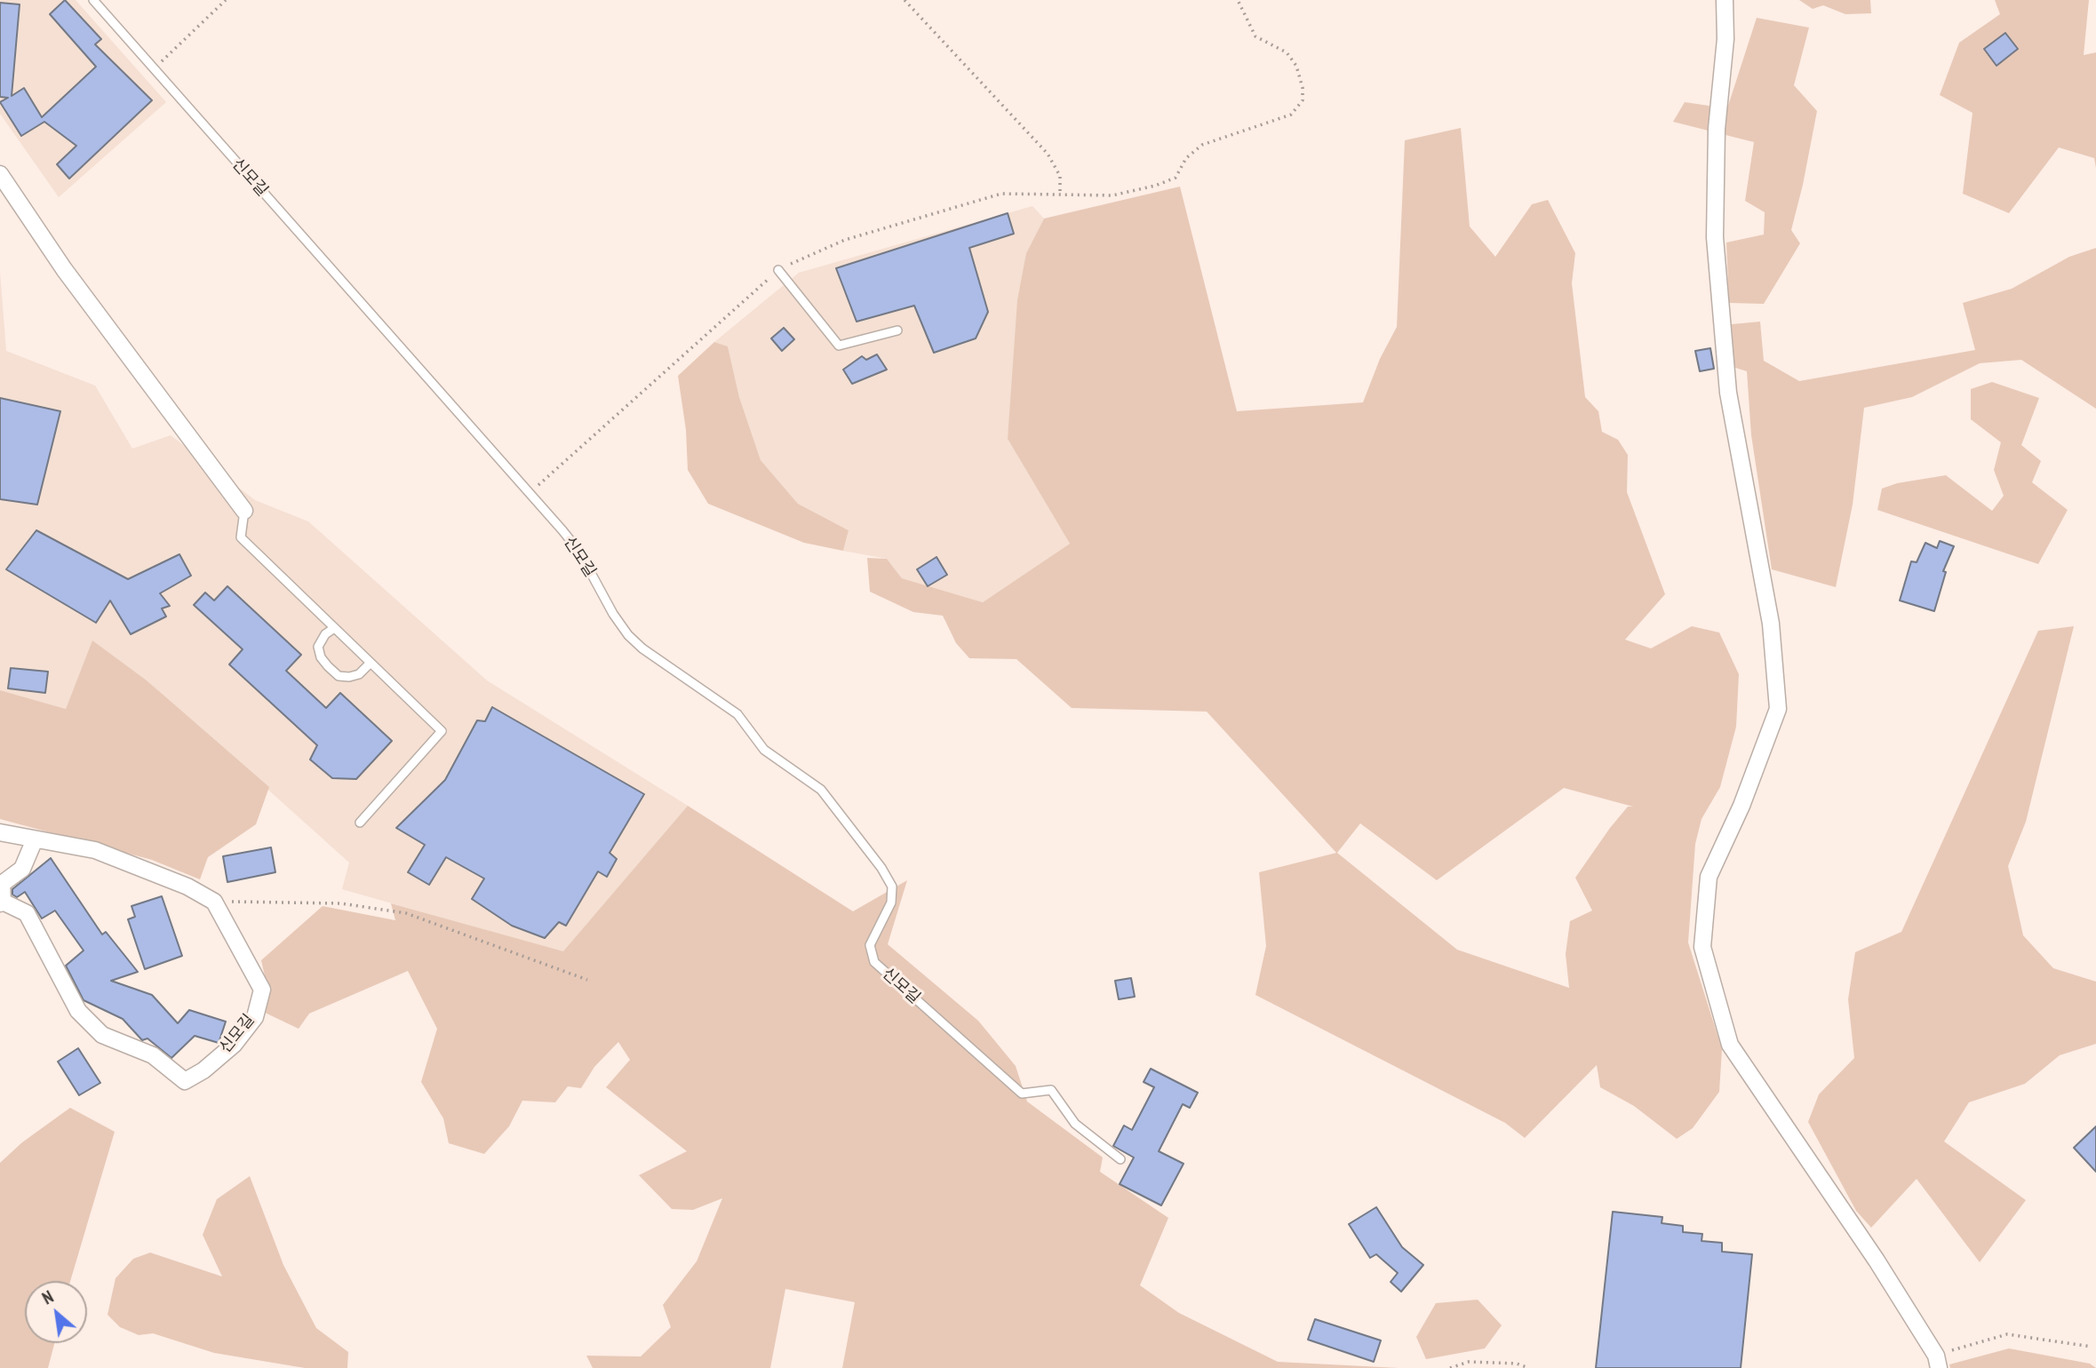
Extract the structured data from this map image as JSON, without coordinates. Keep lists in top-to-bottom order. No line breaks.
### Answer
{"streets":{"street":["신모길"]},"north":"top left"}
